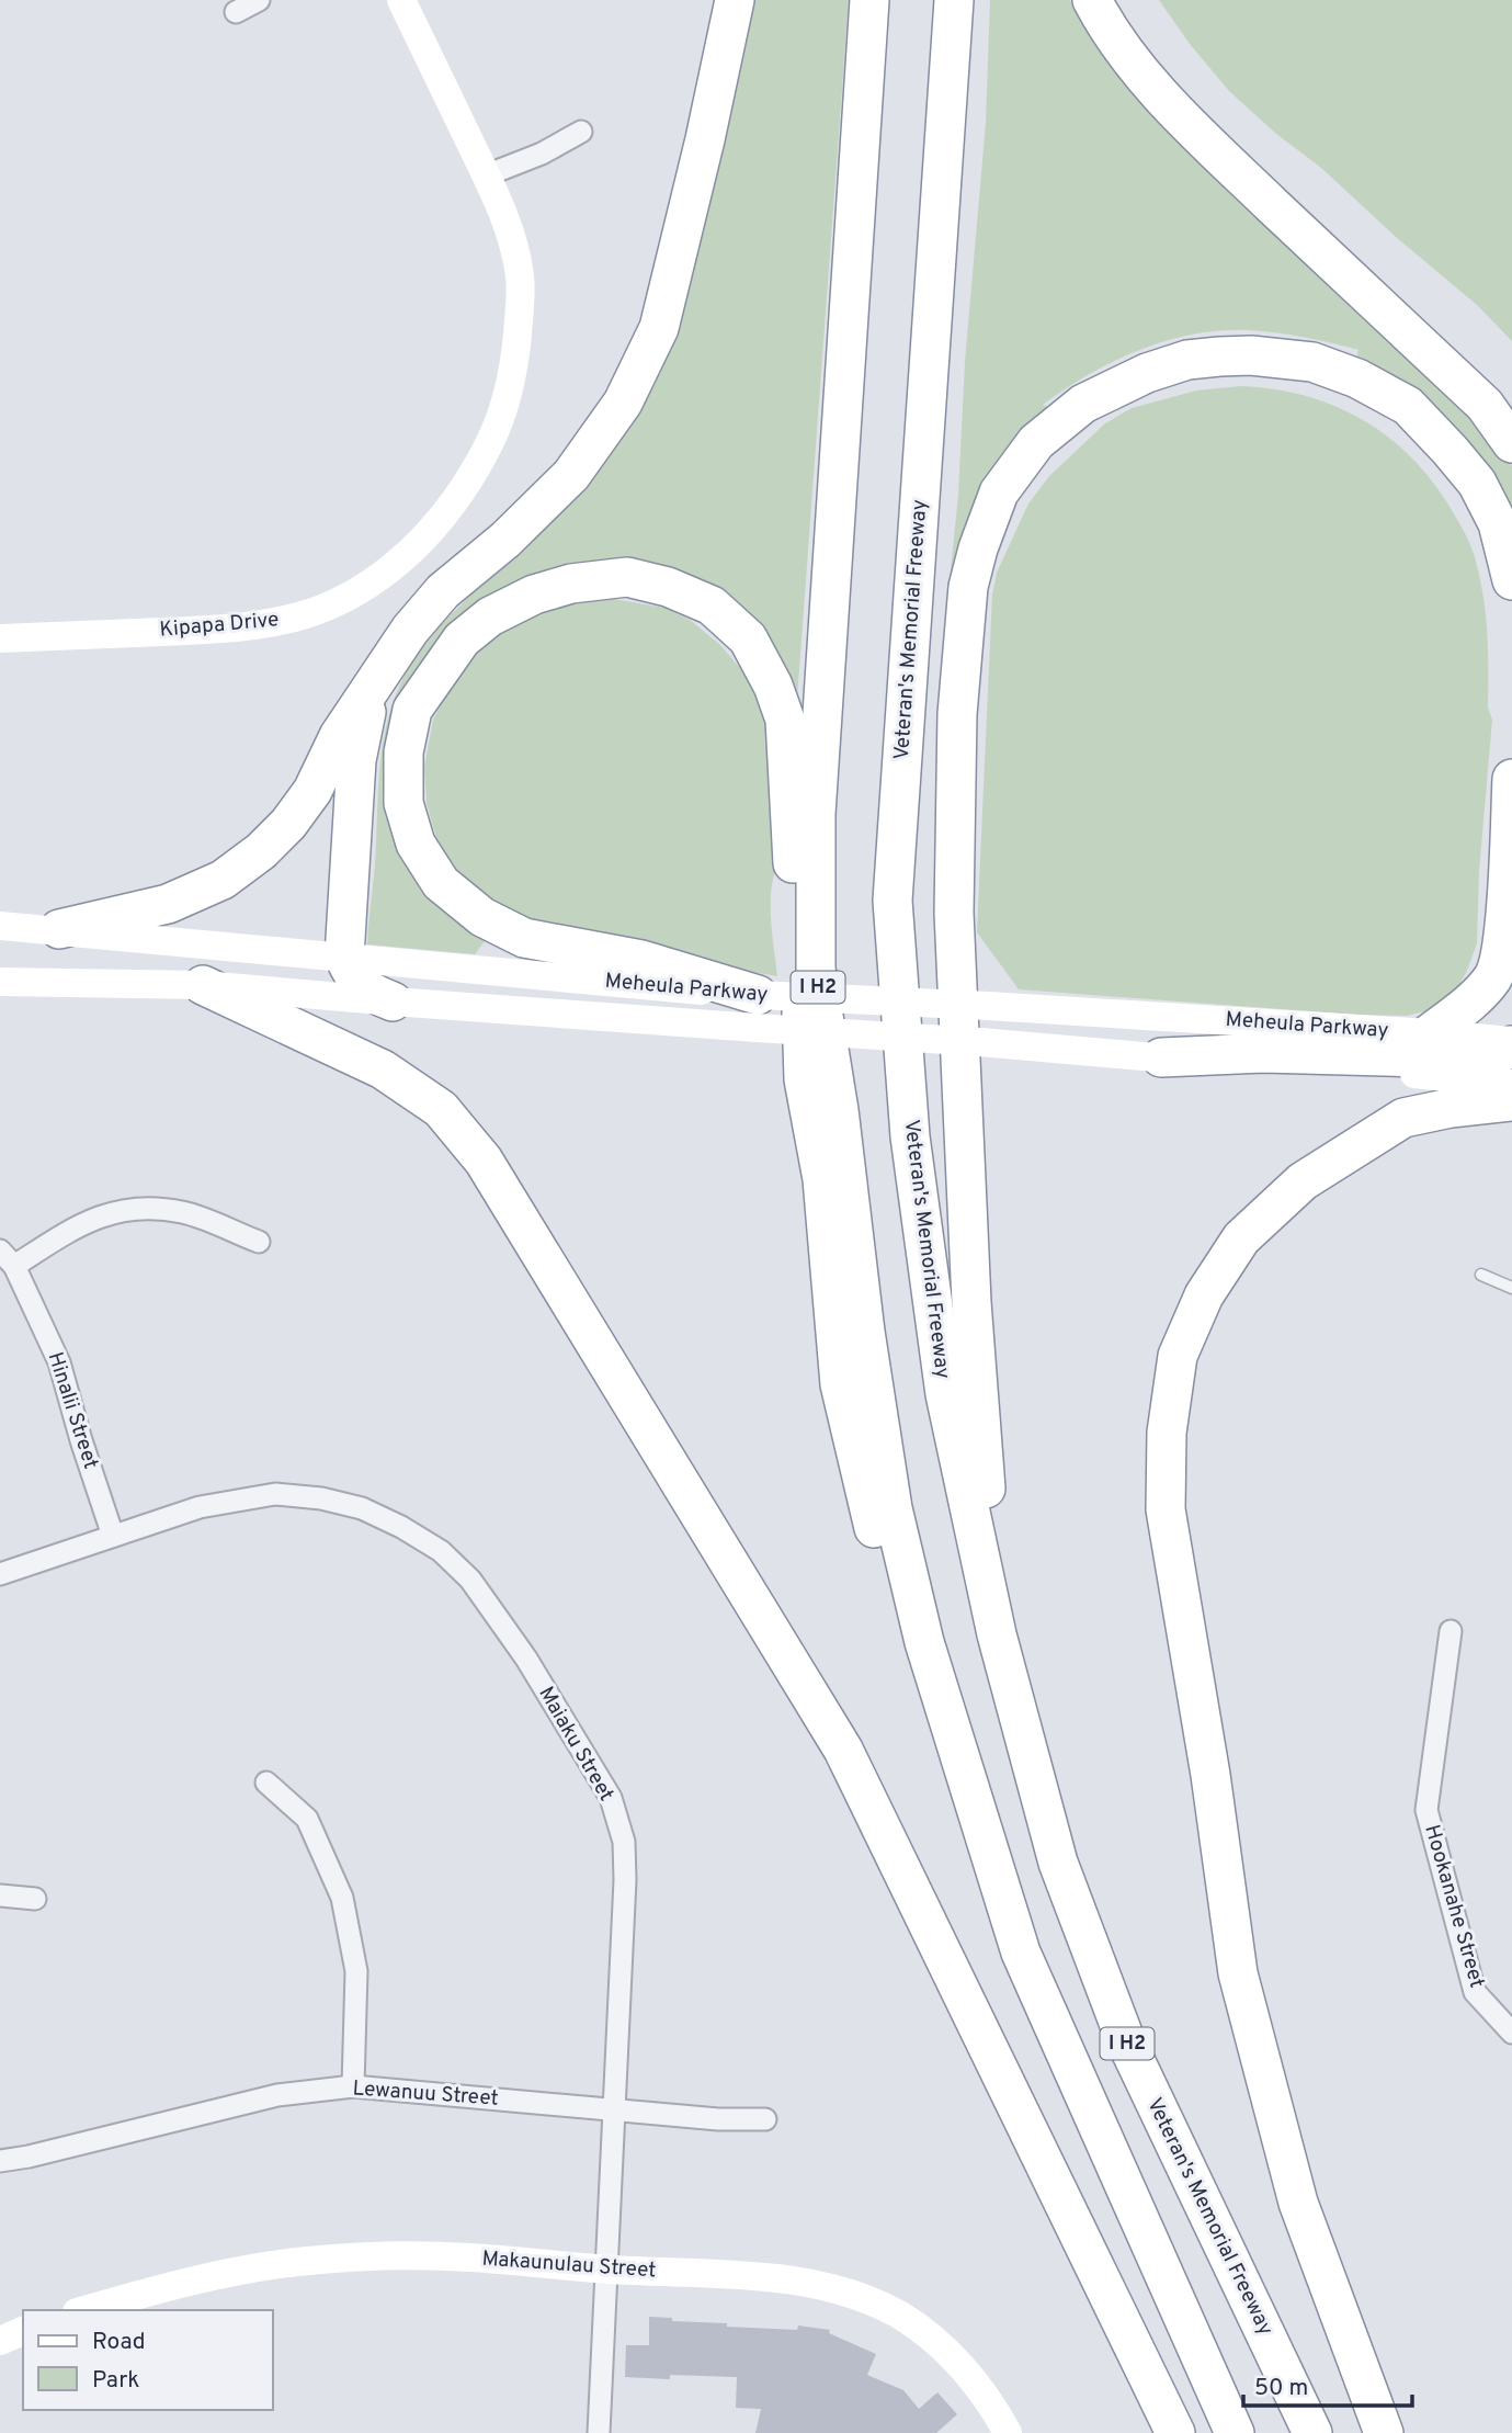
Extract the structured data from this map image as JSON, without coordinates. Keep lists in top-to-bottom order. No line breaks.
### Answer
{"streets":{"highway":["Veteran's Memorial Freeway","I H2"],"main road":["Kipapa Drive","Meheula Parkway","Makaunulau Street"],"street":["Hinalii Street","Maiaku Street","Hookanahe Street","Lewanuu Street"]},"crossings":[["Hinalii Street","Maiaku Street"],["Maiaku Street","Lewanuu Street"],["Maiaku Street","Makaunulau Street"]],"legend":["Road","Park"],"scale_bar":"50 m"}
